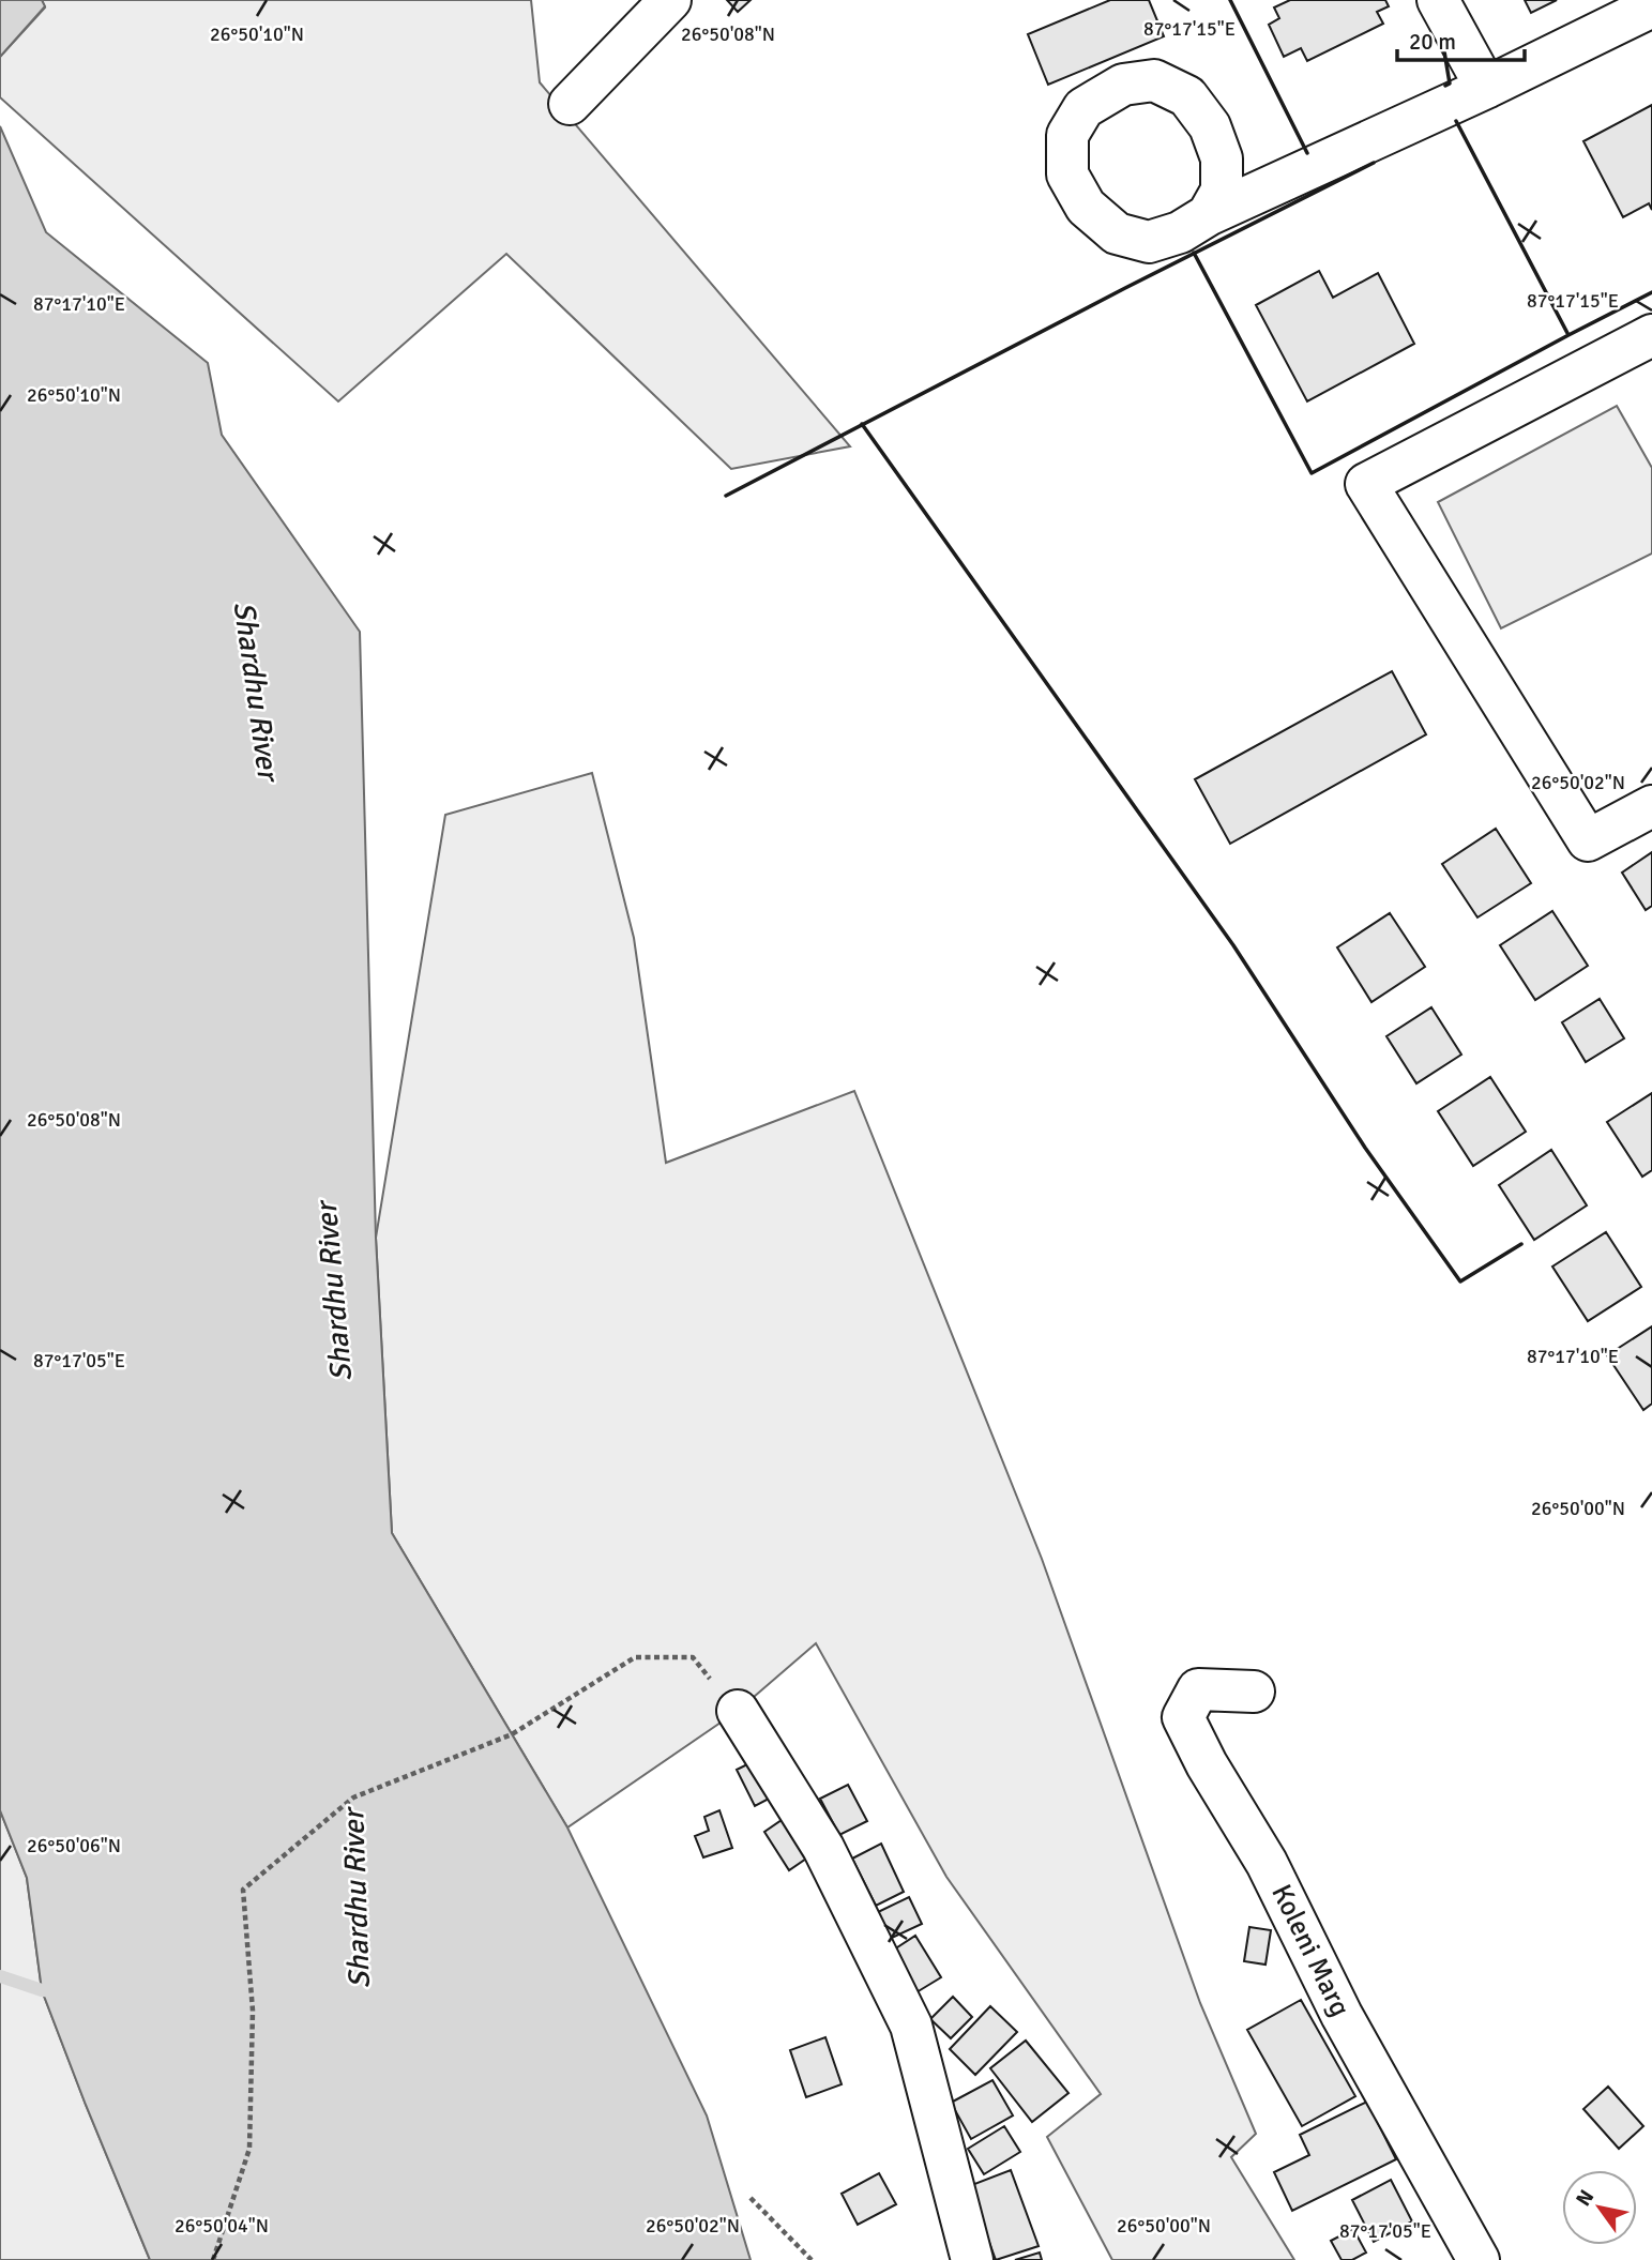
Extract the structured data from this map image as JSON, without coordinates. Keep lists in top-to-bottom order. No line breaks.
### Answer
{"streets":{"street":["Koleni Marg"]},"water":["Shardhu River"],"scale_bar":"20 m","north":"top left","coordinates":["87°17'15\"E","26°50'10\"N","26°50'08\"N","87°17'10\"E","26°50'02\"N","87°17'05\"E","26°50'00\"N","26°50'06\"N","26°50'04\"N"]}
